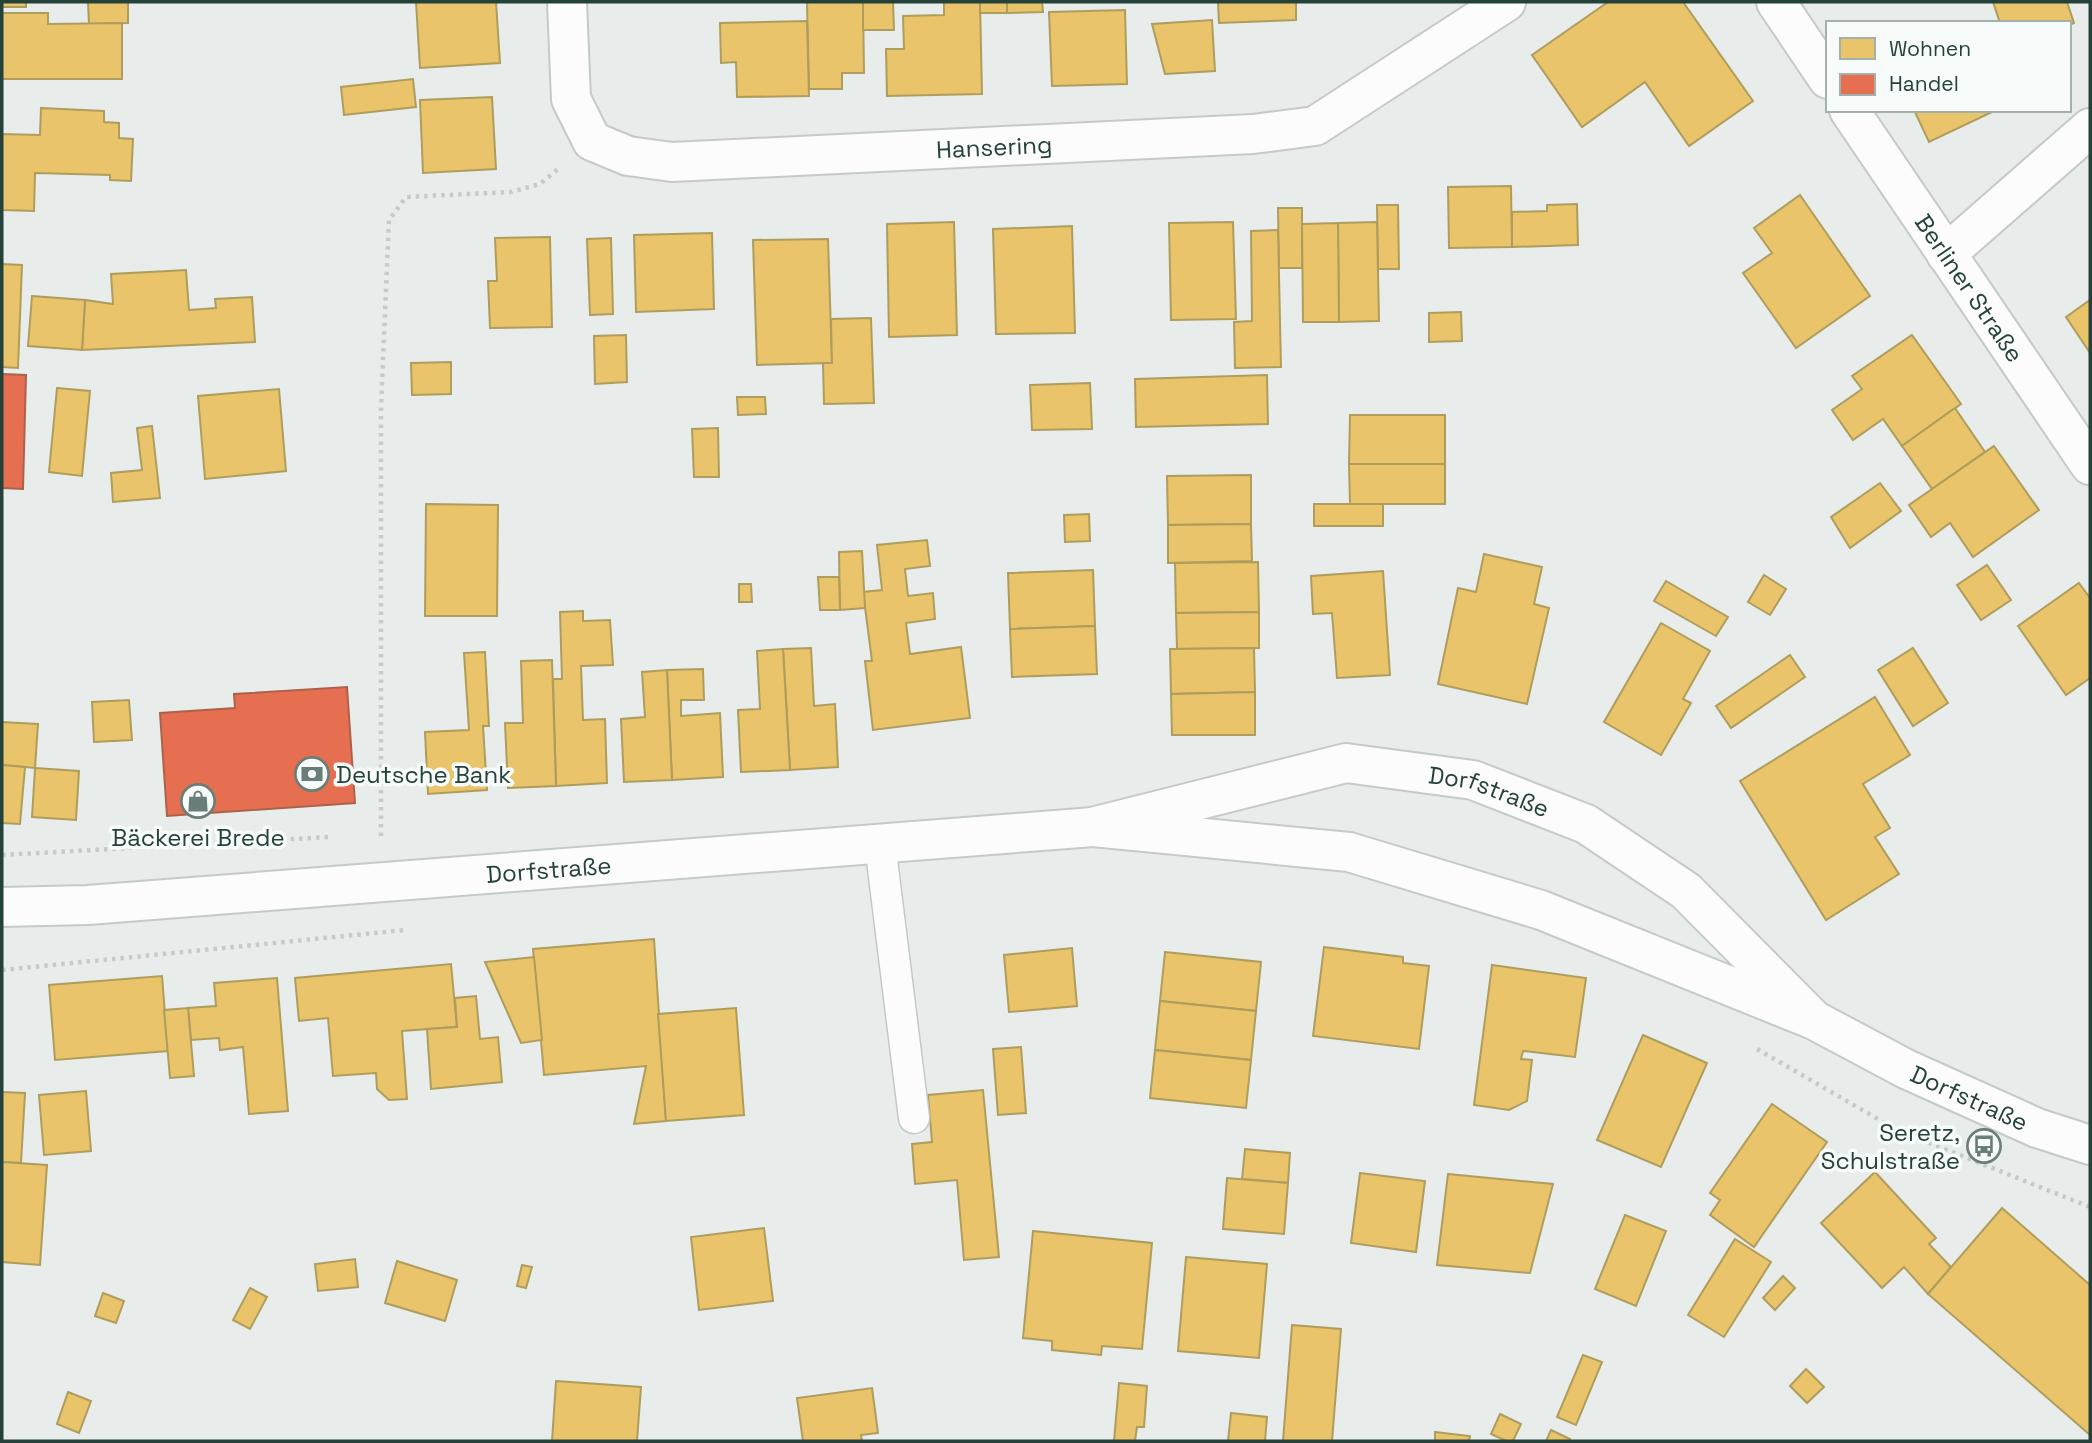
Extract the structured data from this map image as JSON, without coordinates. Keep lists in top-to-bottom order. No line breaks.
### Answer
{"streets":{"street":["Hansering","Berliner Straße","Dorfstraße"]},"places":{"bank":["Deutsche Bank"],"shop":["Bäckerei Brede"],"bus stop":["Seretz, Schulstraße"]},"legend":["Wohnen","Handel"]}
